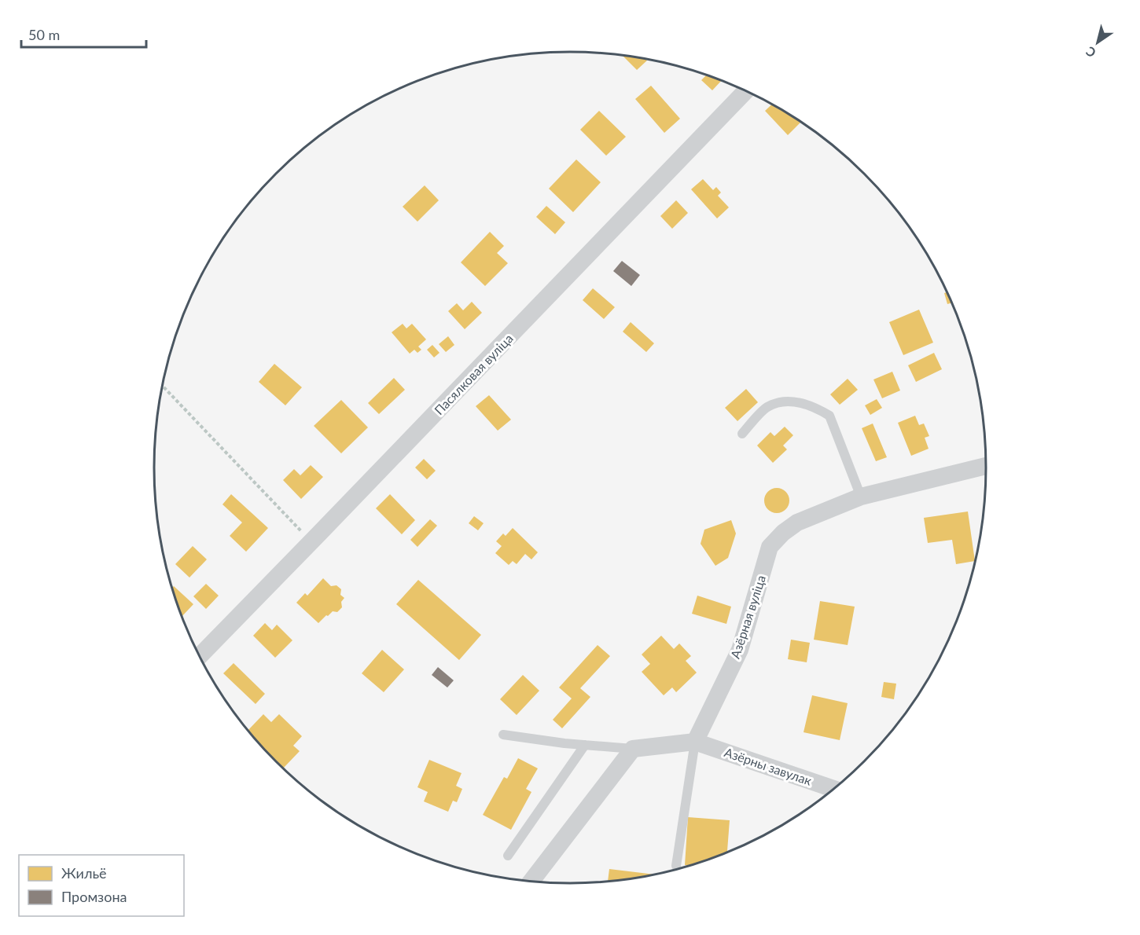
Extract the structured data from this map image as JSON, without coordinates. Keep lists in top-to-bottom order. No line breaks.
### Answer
{"streets":{"street":["Пасялковая вуліца","Азёрная вуліца","Азёрны завулак"]},"crossings":[["Азёрная вуліца","Азёрны завулак"]],"legend":["Жильё","Промзона"],"scale_bar":"50 m","north":"bottom left"}
